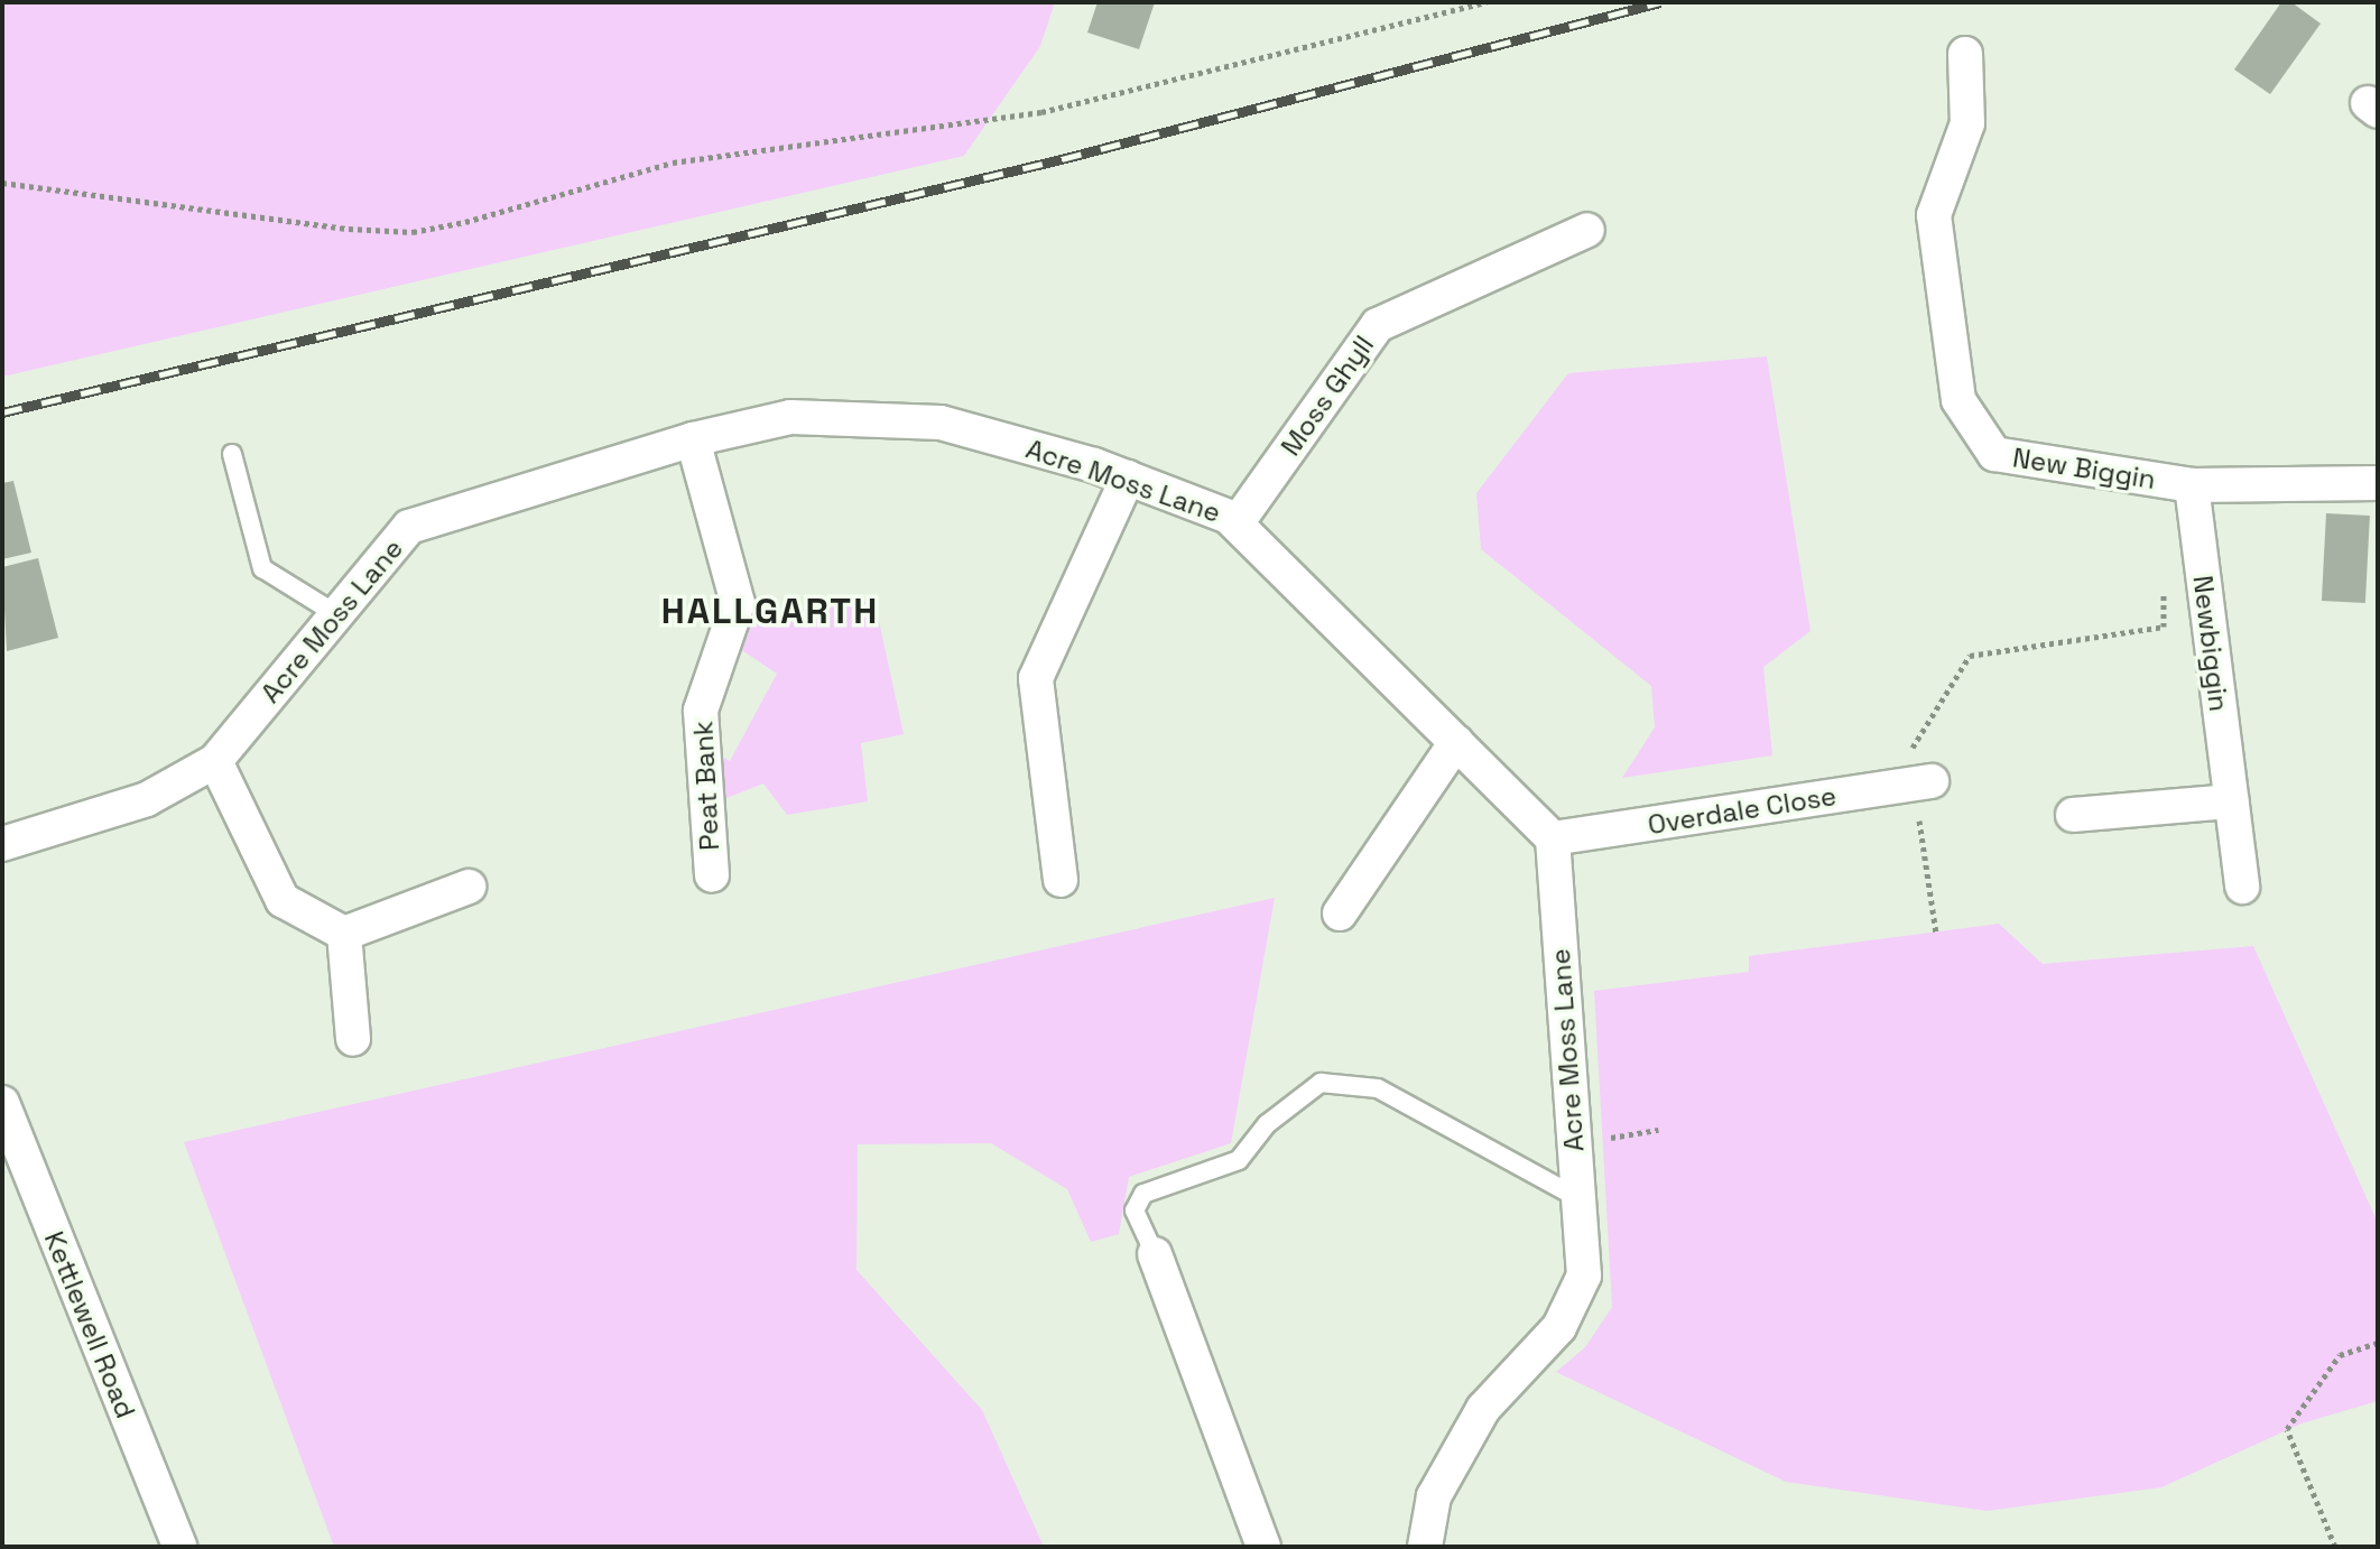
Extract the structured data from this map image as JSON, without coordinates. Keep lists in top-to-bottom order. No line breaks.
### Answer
{"streets":{"street":["Moss Ghyll","New Biggin","Acre Moss Lane","Newbiggin","Peat Bank","Overdale Close","Kettlewell Road"]},"crossings":[["Moss Ghyll","Acre Moss Lane"],["New Biggin","Newbiggin"],["Acre Moss Lane","Peat Bank"],["Acre Moss Lane","Overdale Close"]],"districts":["HALLGARTH"]}
